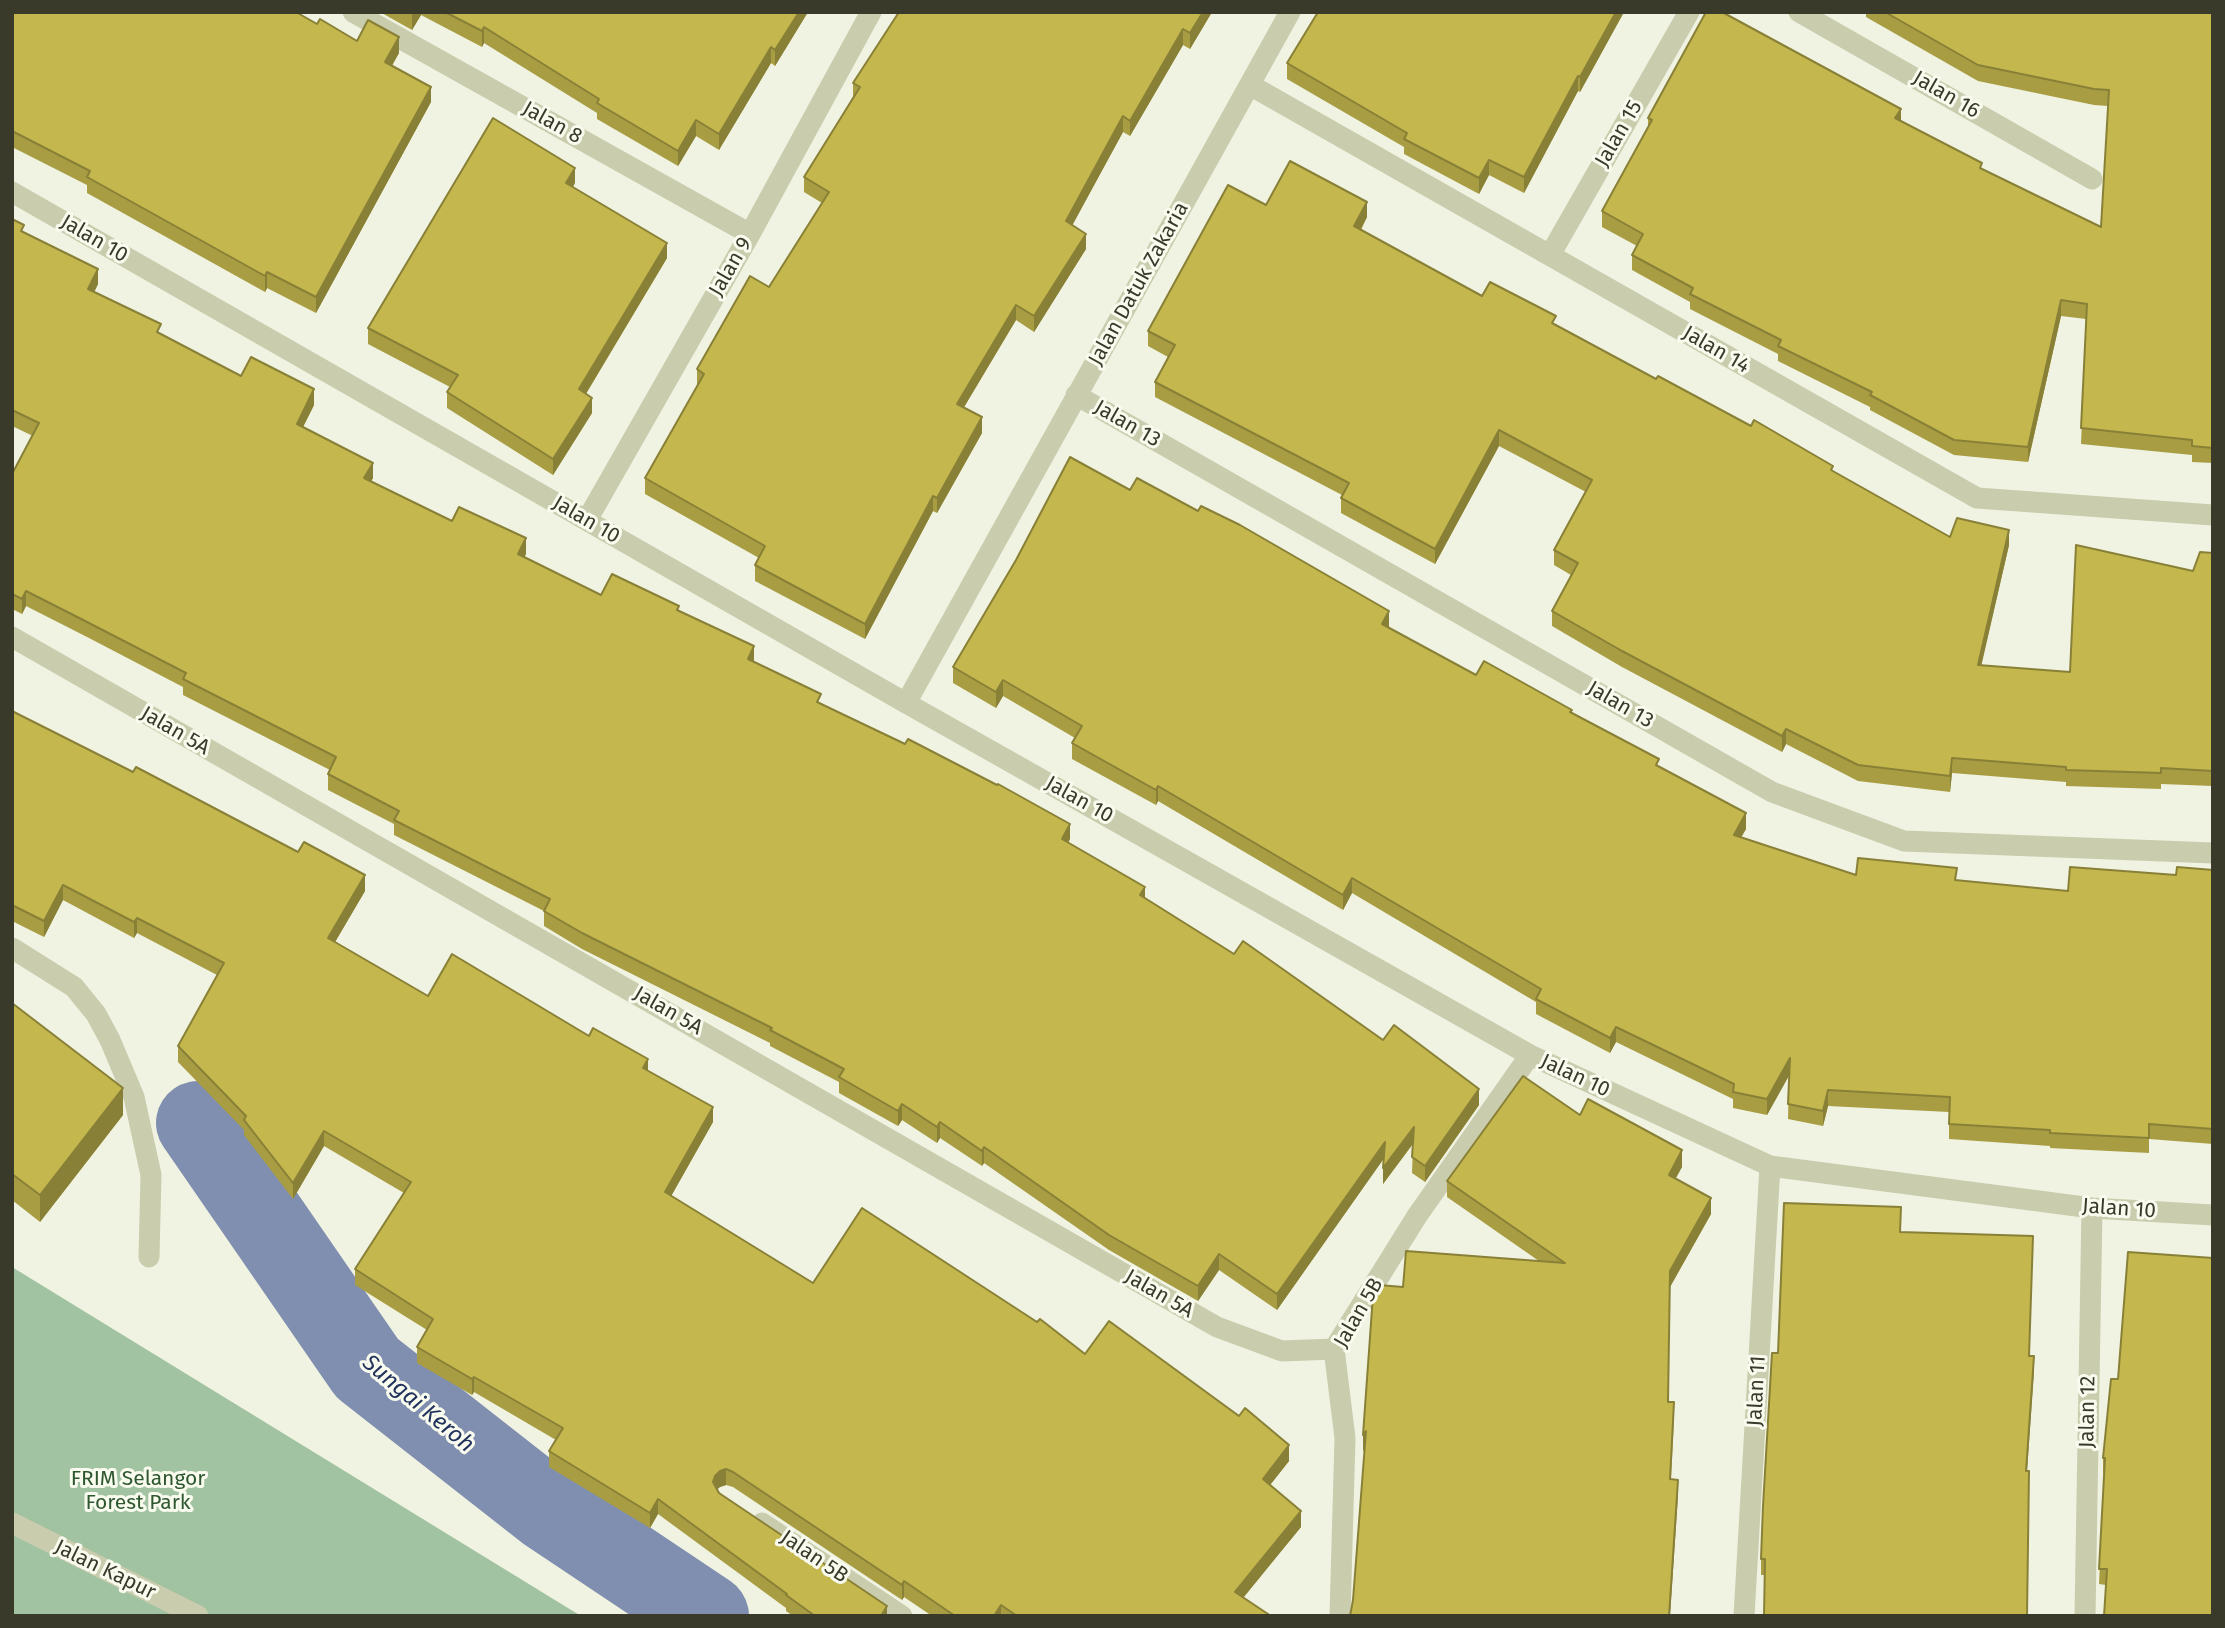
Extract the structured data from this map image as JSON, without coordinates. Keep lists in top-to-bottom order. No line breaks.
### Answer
{"streets":{"street":["Jalan 16","Jalan 8","Jalan 15","Jalan 10","Jalan 9","Jalan Datuk Zakaria","Jalan 14","Jalan 13","Jalan 5A","Jalan 5B","Jalan 11","Jalan 12","Jalan Kapur"]},"crossings":[["Jalan 8","Jalan 9"],["Jalan 15","Jalan 14"],["Jalan 10","Jalan 9"],["Jalan 10","Jalan Datuk Zakaria"],["Jalan 10","Jalan 5B"],["Jalan 10","Jalan 11"],["Jalan 10","Jalan 12"],["Jalan Datuk Zakaria","Jalan 14"],["Jalan Datuk Zakaria","Jalan 13"],["Jalan 5A","Jalan 5B"]],"water":["Sungai Keroh"],"parks":["FRIM Selangor Forest Park"]}
